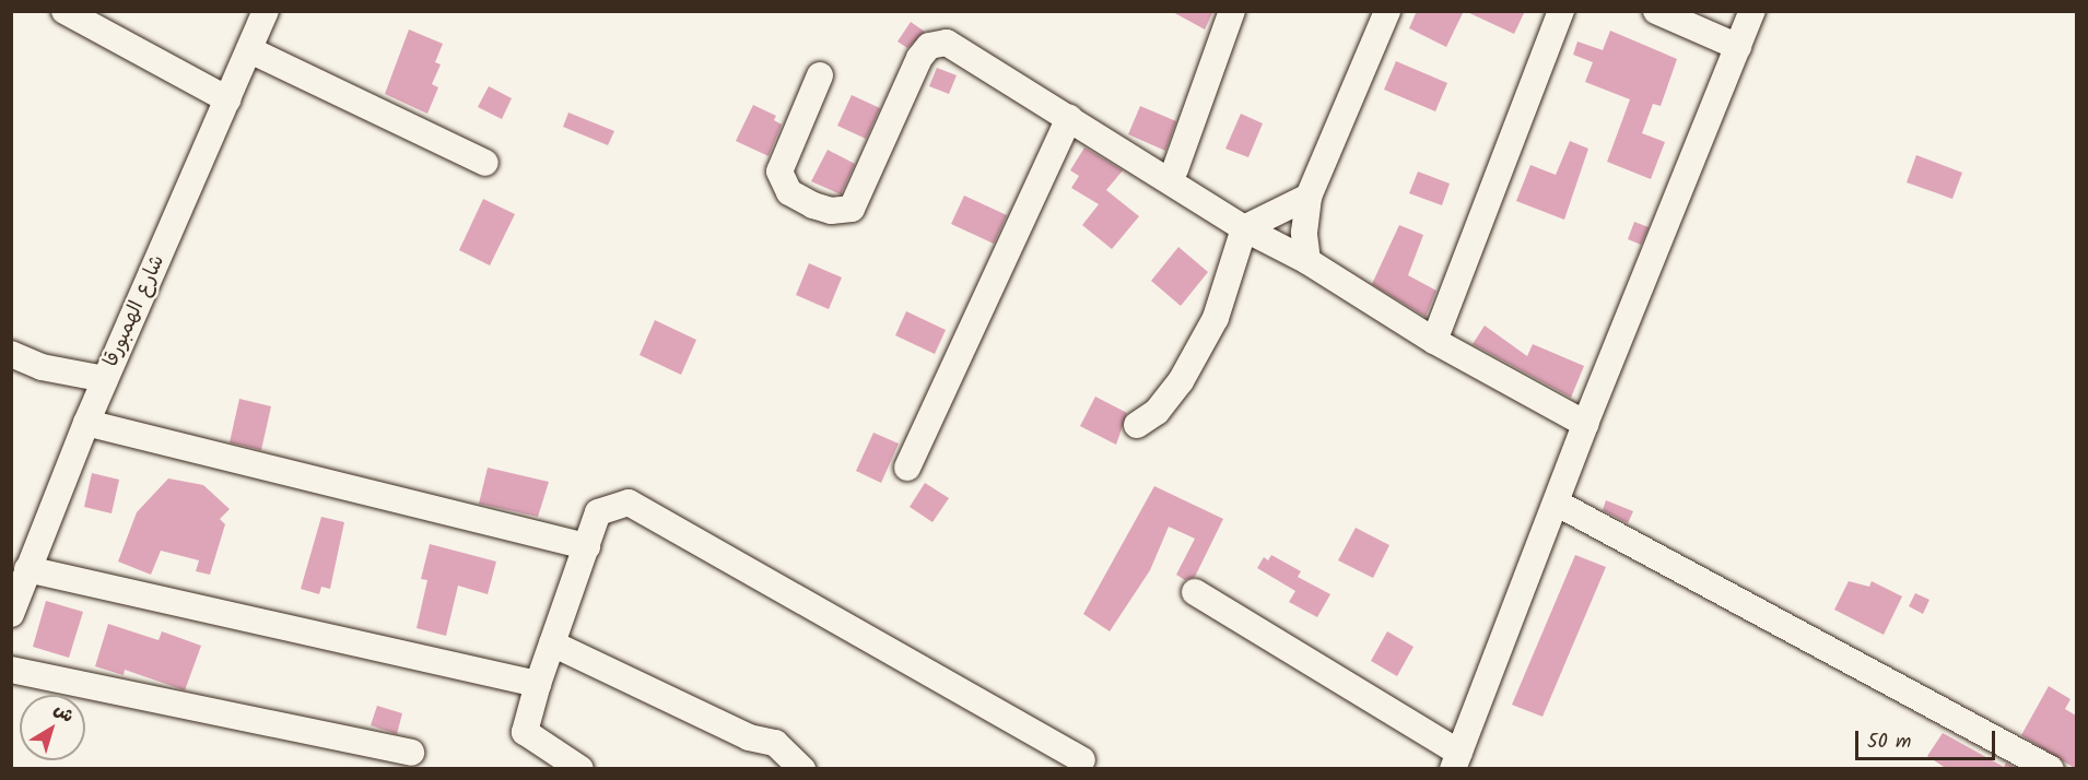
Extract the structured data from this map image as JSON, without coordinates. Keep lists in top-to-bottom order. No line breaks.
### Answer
{"streets":{"street":["شارع الهمبورقا"]},"scale_bar":"50 m","north":"top right"}
